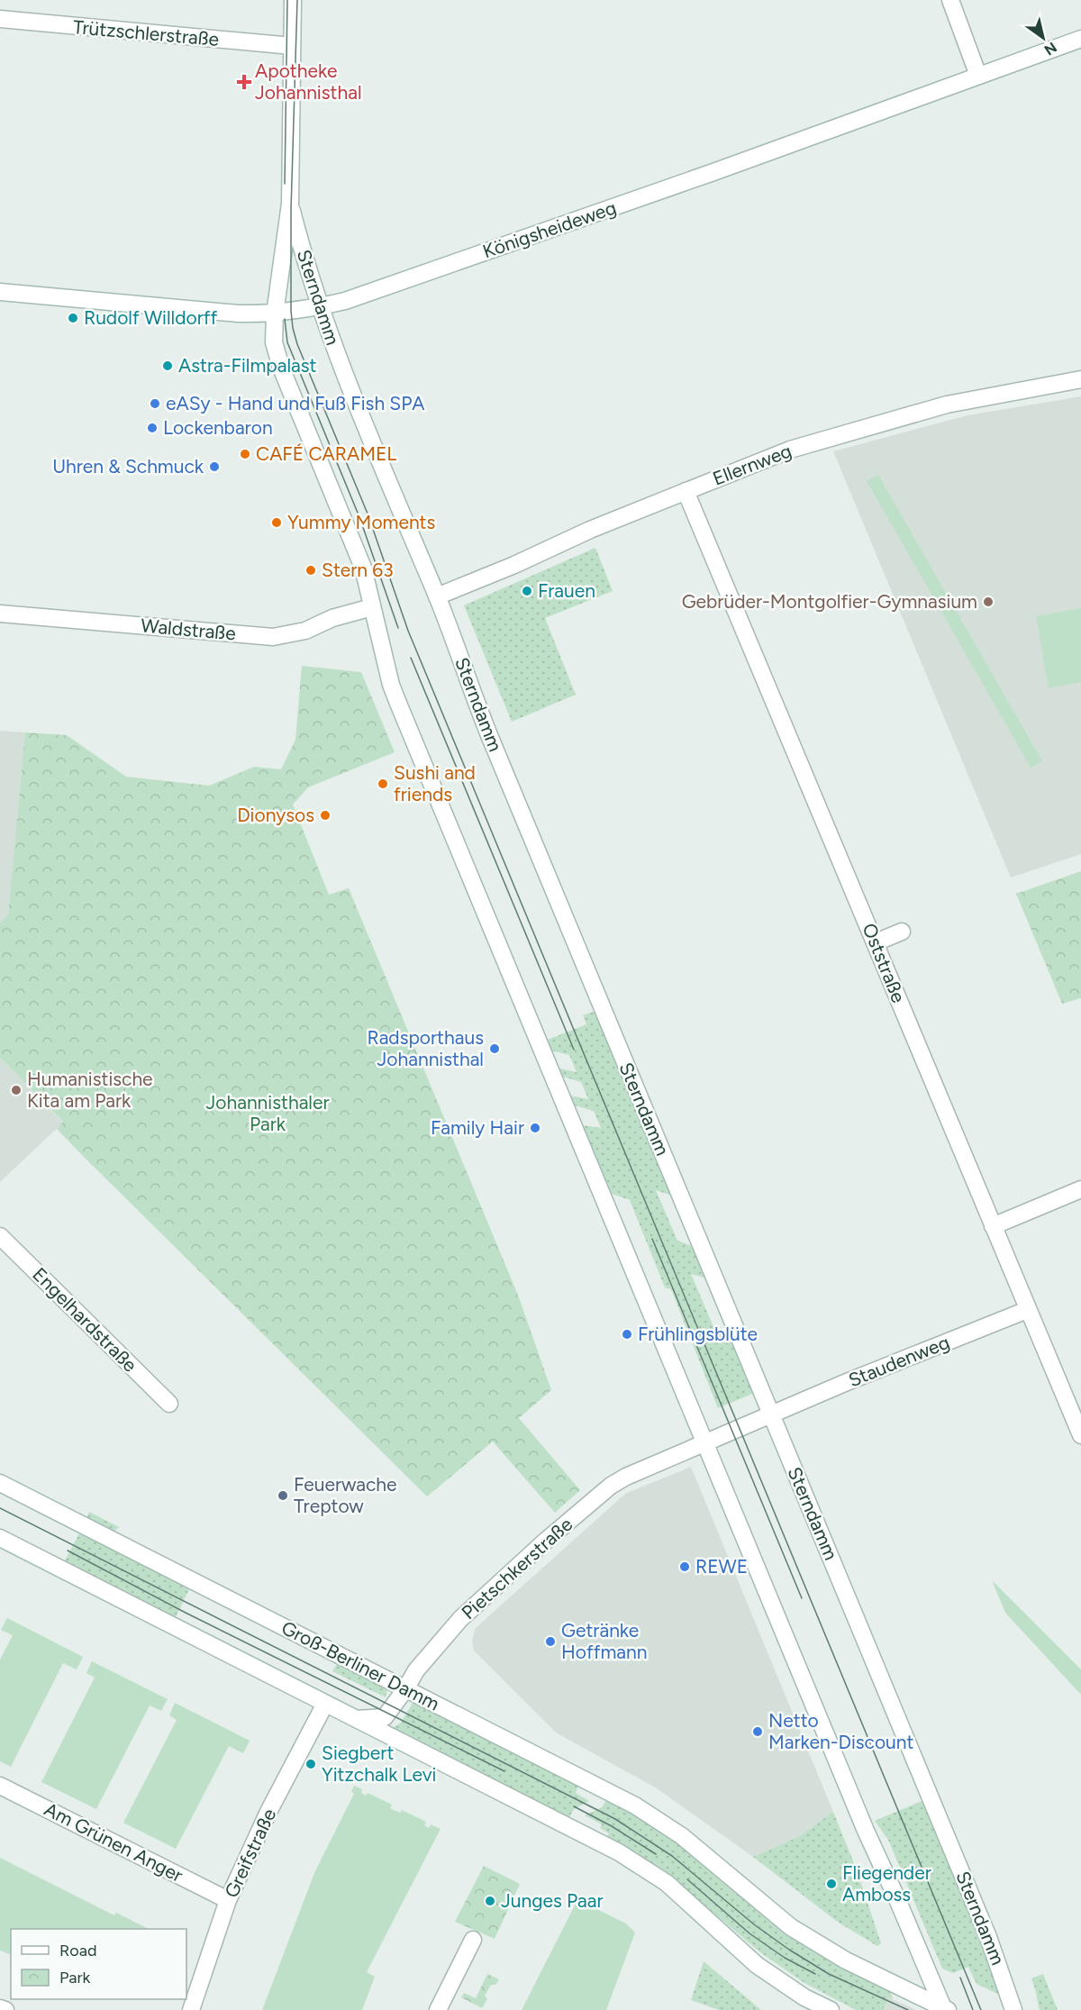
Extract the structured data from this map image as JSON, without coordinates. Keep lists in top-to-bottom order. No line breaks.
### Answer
{"streets":{"street":["Trützschlerstraße","Königsheideweg","Sterndamm","Ellernweg","Waldstraße","Oststraße","Engelhardstraße","Staudenweg","Pietschkerstraße","Groß-Berliner Damm","Am Grünen Anger","Greifstraße"]},"crossings":[["Trützschlerstraße","Sterndamm"],["Königsheideweg","Sterndamm"],["Sterndamm","Ellernweg"],["Sterndamm","Waldstraße"],["Sterndamm","Staudenweg"],["Sterndamm","Pietschkerstraße"],["Sterndamm","Groß-Berliner Damm"],["Ellernweg","Oststraße"],["Oststraße","Staudenweg"],["Staudenweg","Pietschkerstraße"],["Pietschkerstraße","Groß-Berliner Damm"],["Am Grünen Anger","Greifstraße"]],"parks":["Johannisthaler Park"],"places":{"health":["Apotheke Johannisthal"],"other":["Rudolf Willdorff","Astra-Filmpalast","eASy - Hand und Fuß Fish SPA","Lockenbaron","CAFÉ CARAMEL","Uhren & Schmuck","Yummy Moments","Stern 63","Frauen","Gebrüder-Montgolfier-Gymnasium","Sushi and friends","Dionysos","Radsporthaus Johannisthal","Humanistische Kita am Park","Family Hair","Frühlingsblüte","Feuerwache Treptow","REWE","Getränke Hoffmann","Netto Marken-Discount","Siegbert Yitzchalk Levi","Fliegender Amboss","Junges Paar"]},"legend":["Road","Park"],"north":"bottom right"}
